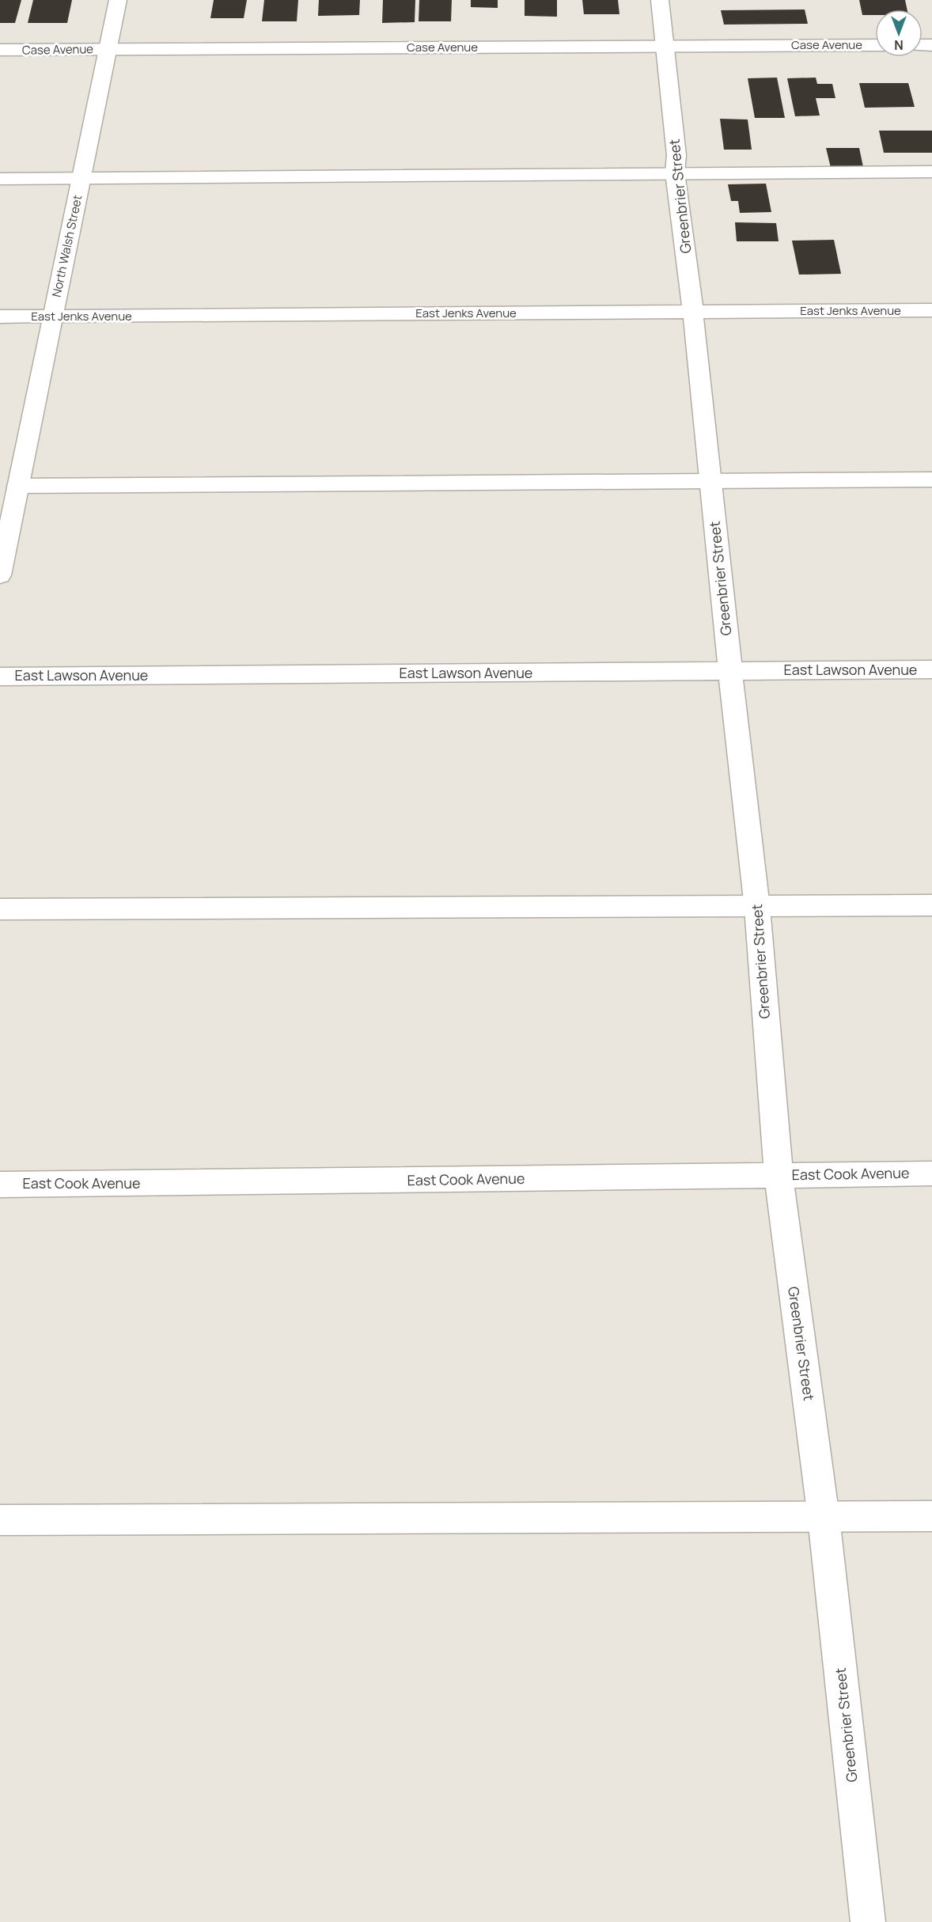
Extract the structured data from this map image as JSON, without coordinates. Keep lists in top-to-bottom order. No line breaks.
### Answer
{"streets":{"street":["Case Avenue","Greenbrier Street","North Walsh Street","East Jenks Avenue","East Lawson Avenue","East Cook Avenue"]},"crossings":[["Case Avenue","Greenbrier Street"],["Case Avenue","North Walsh Street"],["Greenbrier Street","East Jenks Avenue"],["Greenbrier Street","East Lawson Avenue"],["Greenbrier Street","East Cook Avenue"],["North Walsh Street","East Jenks Avenue"]],"north":"bottom"}
